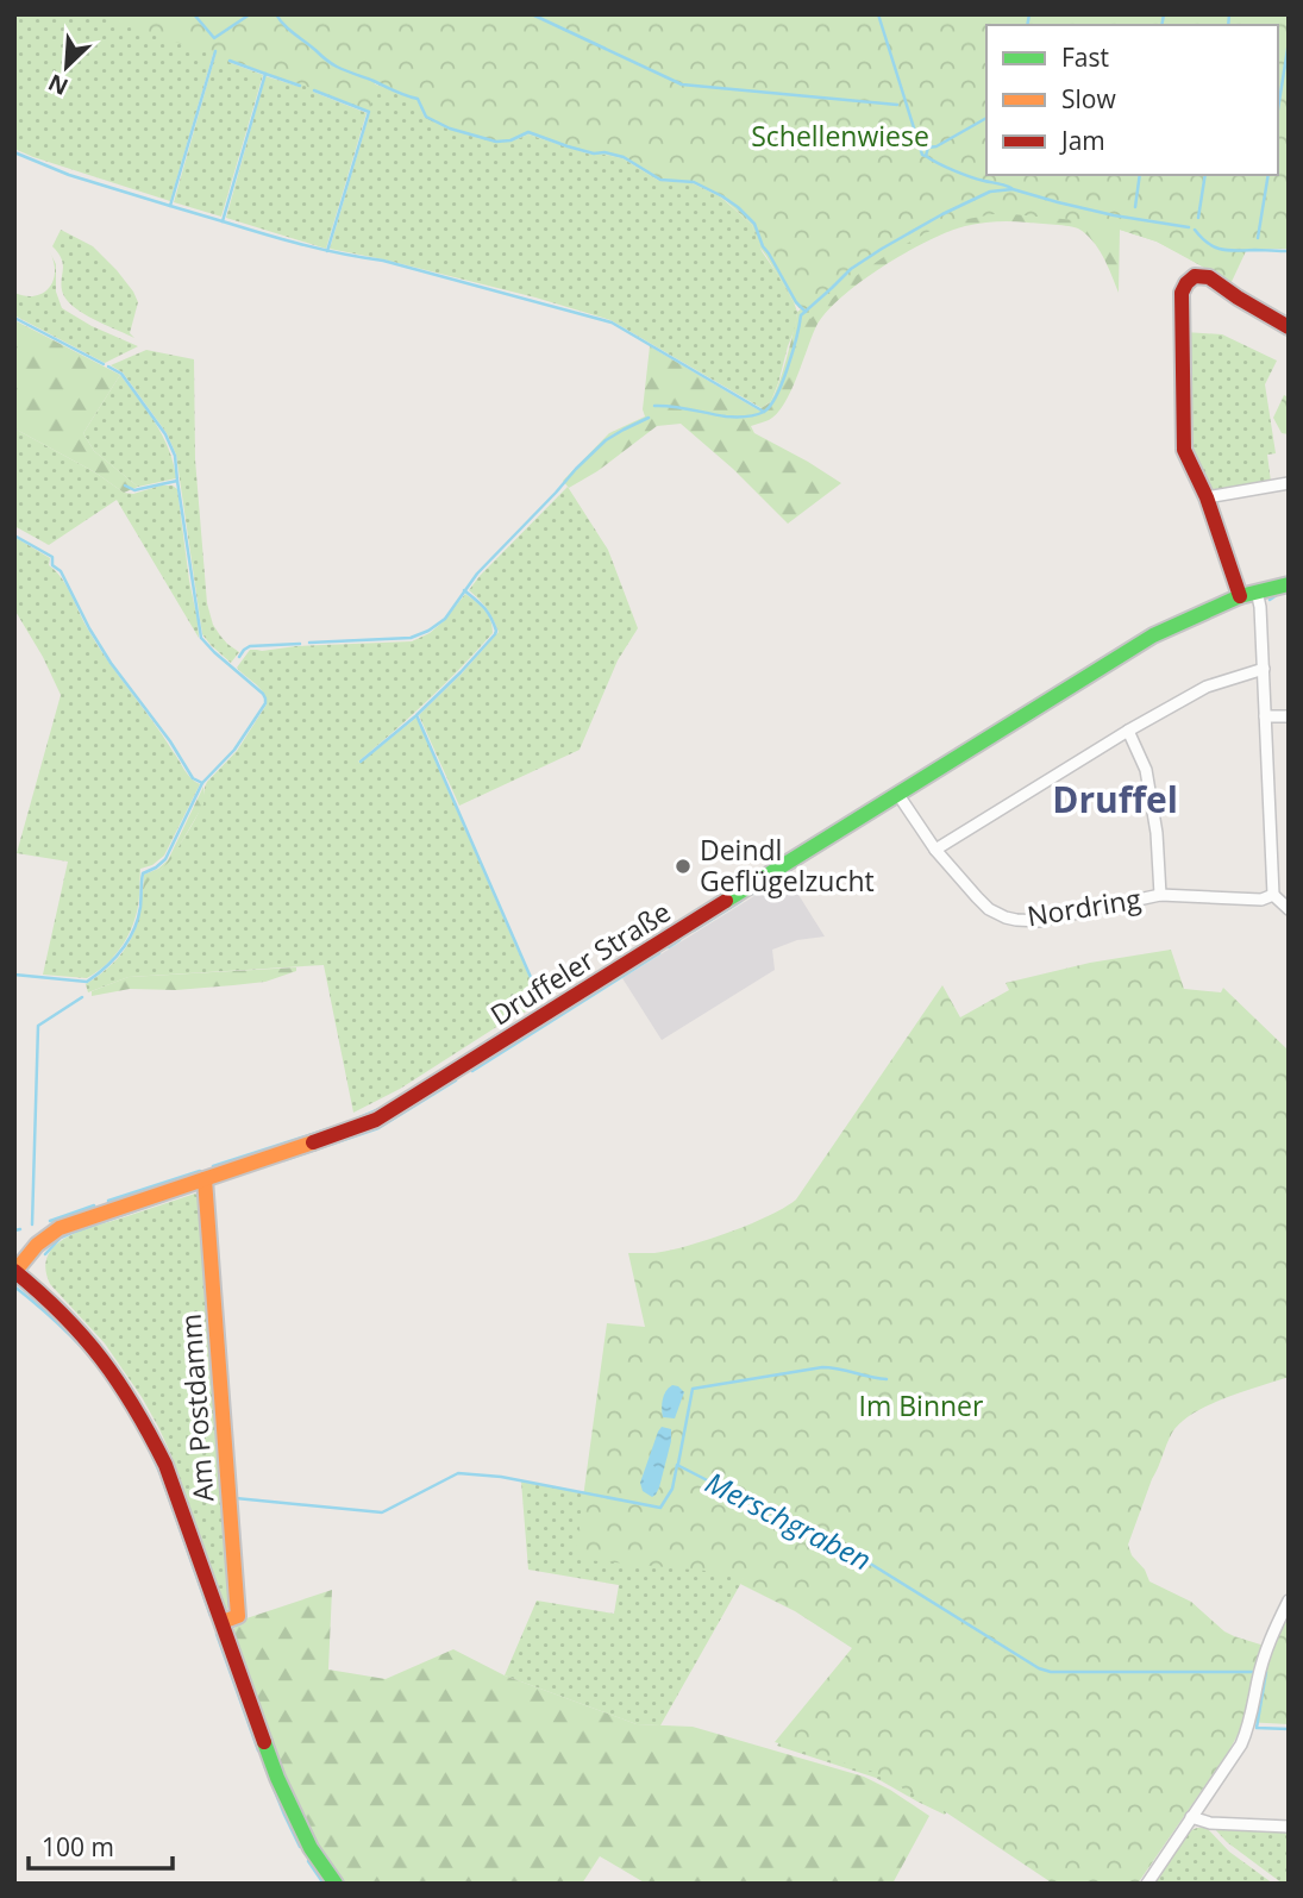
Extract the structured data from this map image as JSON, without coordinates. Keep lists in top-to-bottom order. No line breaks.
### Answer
{"streets":{"street":["Nordring","Druffeler Straße","Am Postdamm"]},"crossings":[["Nordring","Druffeler Straße"],["Druffeler Straße","Am Postdamm"]],"districts":["Druffel"],"water":["Merschgraben"],"parks":["Schellenwiese","Im Binner"],"places":["Deindl Geflügelzucht"],"legend":["Fast","Slow","Jam"],"scale_bar":"100 m","north":"bottom left"}
